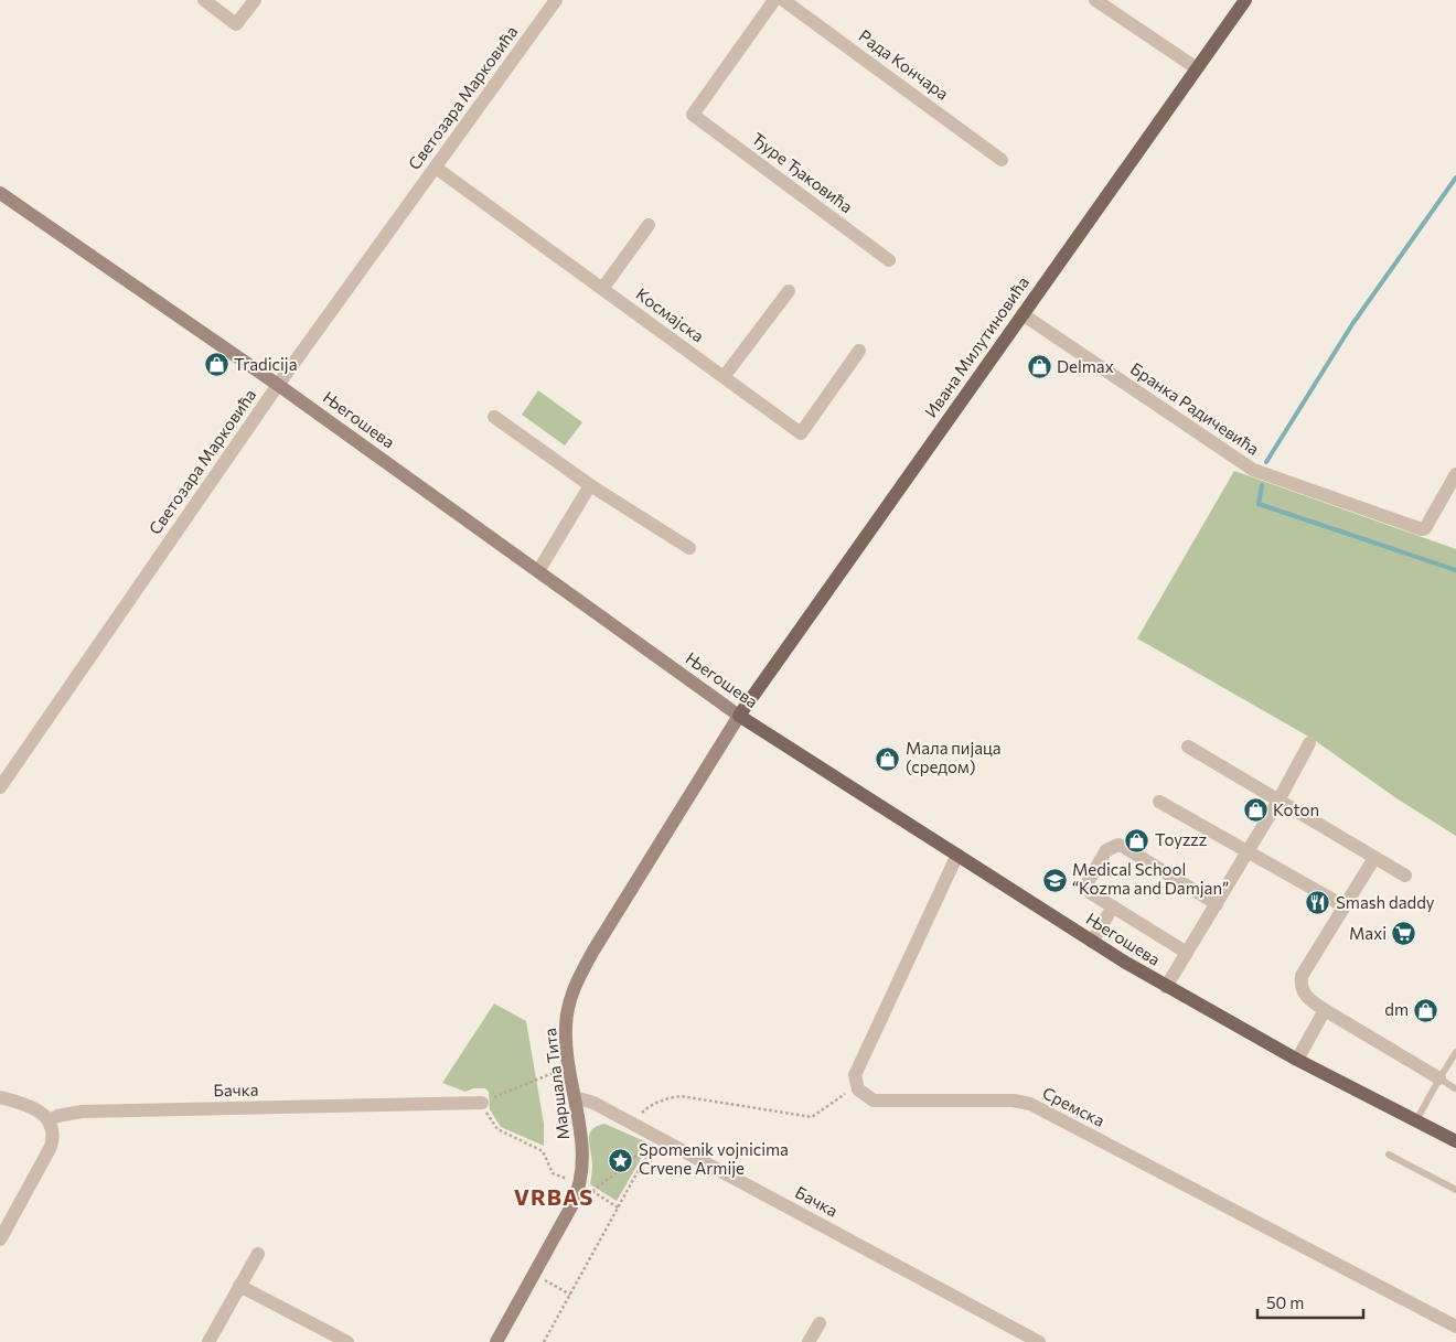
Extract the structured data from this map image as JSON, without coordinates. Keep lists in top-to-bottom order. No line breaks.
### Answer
{"streets":{"main road":["Ивана Милутиновића","Његошева"],"street":["Рада Кончара","Светозара Марковића","Ђуре Ђаковића","Космајска","Бранка Радичевића","Маршала Тита","Бачка","Сремска"]},"crossings":[["Светозара Марковића","Космајска"],["Светозара Марковића","Његошева"],["Ивана Милутиновића","Бранка Радичевића"],["Ивана Милутиновића","Његошева"],["Ивана Милутиновића","Маршала Тита"],["Његошева","Маршала Тита"],["Маршала Тита","Бачка"]],"districts":["VRBAS"],"places":{"shop":["Tradicija","Delmax","Мала пијаца (средом)","Koton","Toyzzz","dm"],"school or university":["Medical School “Kozma and Damjan”"],"restaurant":["Smash daddy"],"supermarket":["Maxi"],"place":["Spomenik vojnicima Crvene Armije"]},"scale_bar":"50 m"}
